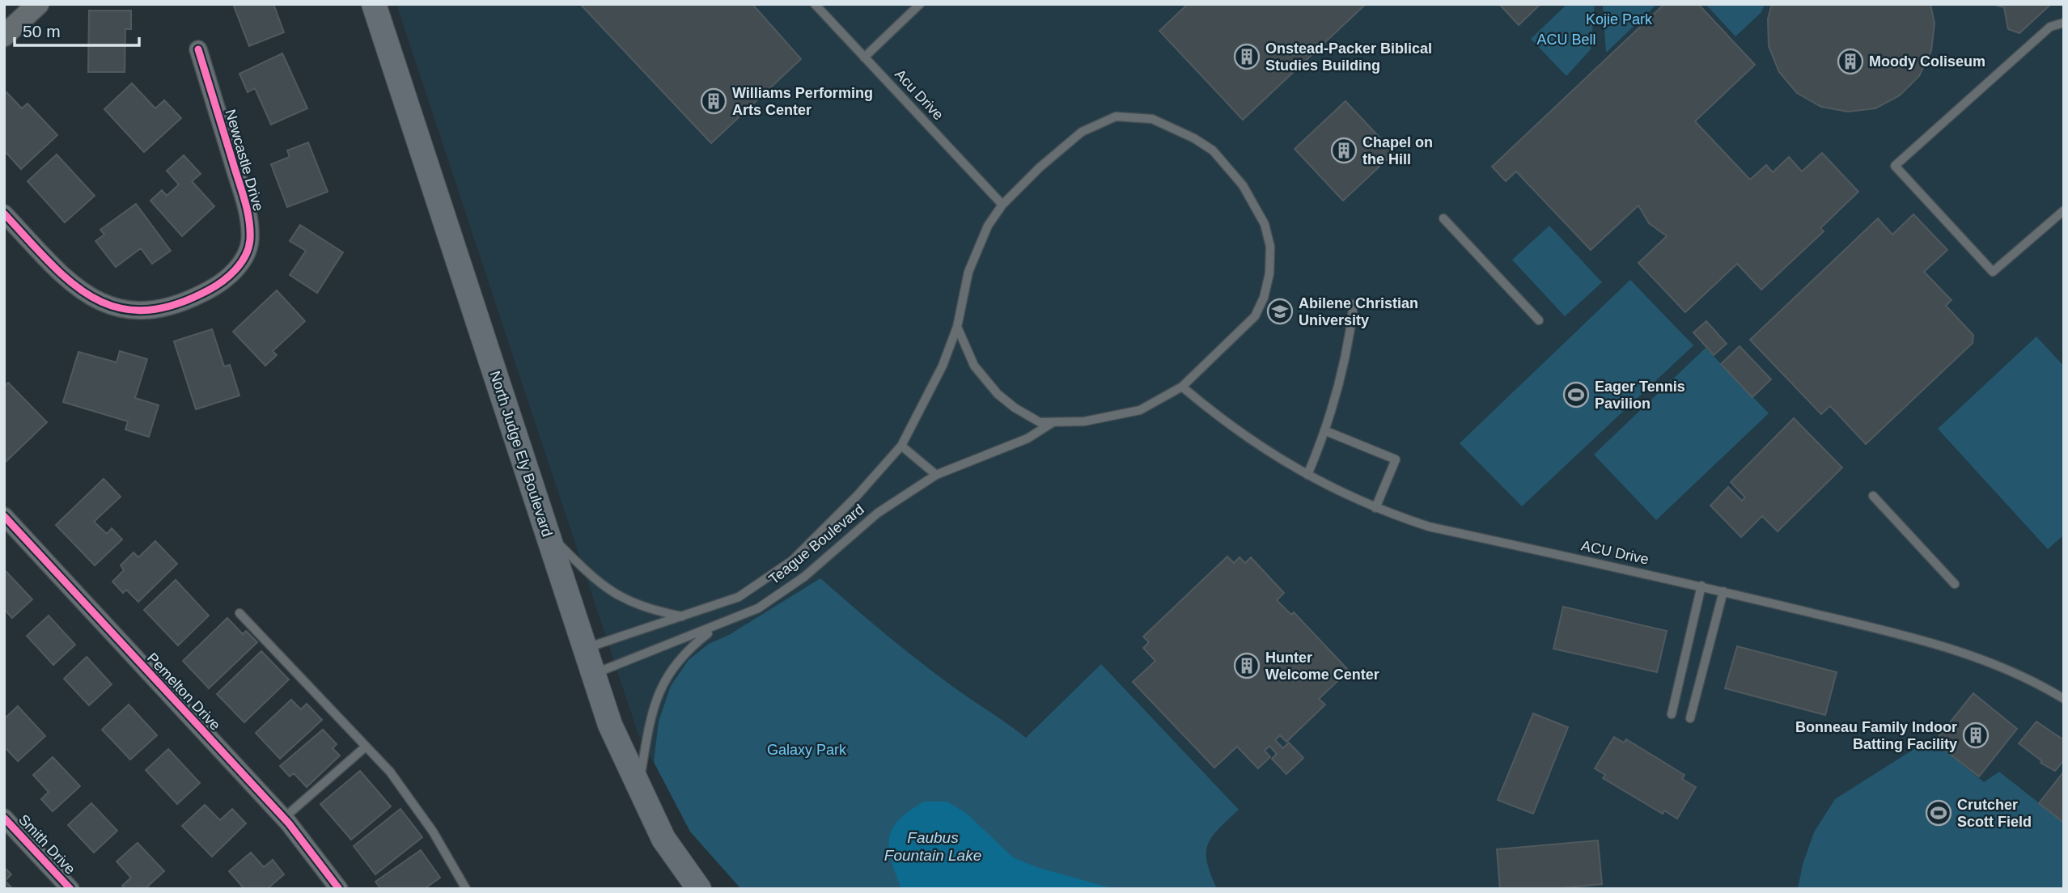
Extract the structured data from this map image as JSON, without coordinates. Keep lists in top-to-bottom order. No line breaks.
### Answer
{"streets":{"main road":["North Judge Ely Boulevard"],"street":["Newcastle Drive","Pemelton Drive","Smith Drive"],"lane":["Acu Drive","Teague Boulevard","ACU Drive"]},"crossings":[["Acu Drive","Teague Boulevard"],["North Judge Ely Boulevard","Teague Boulevard"],["Teague Boulevard","ACU Drive"]],"water":["Faubus Fountain Lake"],"parks":["Kojie Park","ACU Bell","Galaxy Park"],"places":{"building":["Onstead-Packer Biblical Studies Building","Moody Coliseum","Williams Performing Arts Center","Chapel on the Hill","Hunter Welcome Center","Bonneau Family Indoor Batting Facility"],"school or university":["Abilene Christian University"],"sports":["Eager Tennis Pavilion","Crutcher Scott Field"]},"scale_bar":"50 m"}
